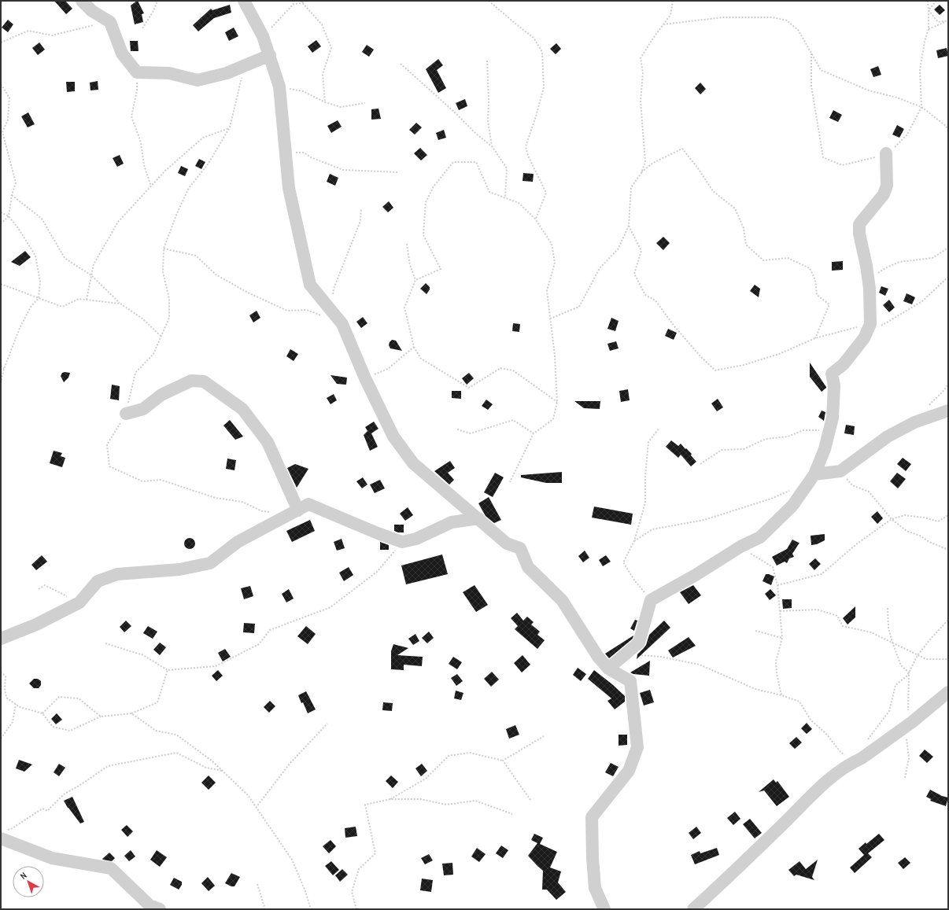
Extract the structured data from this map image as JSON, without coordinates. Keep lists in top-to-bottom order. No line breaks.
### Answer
{"north":"top left"}
